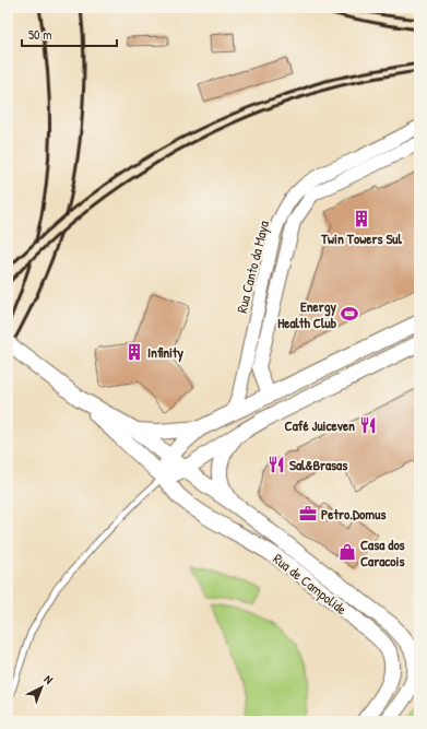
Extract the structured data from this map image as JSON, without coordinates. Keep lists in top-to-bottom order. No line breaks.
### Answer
{"streets":{"main road":["Rua de Campolide"],"street":["Rua Canto da Maya"]},"crossings":[["Rua Canto da Maya","Rua de Campolide"]],"places":{"building":["Twin Towers Sul","Infinity"],"sports":["Energy Health Club"],"restaurant":["Café Juiceven","Sal&Brasas"],"office":["Petro.Domus"],"shop":["Casa dos Caracois"]},"scale_bar":"50 m","north":"top right"}
